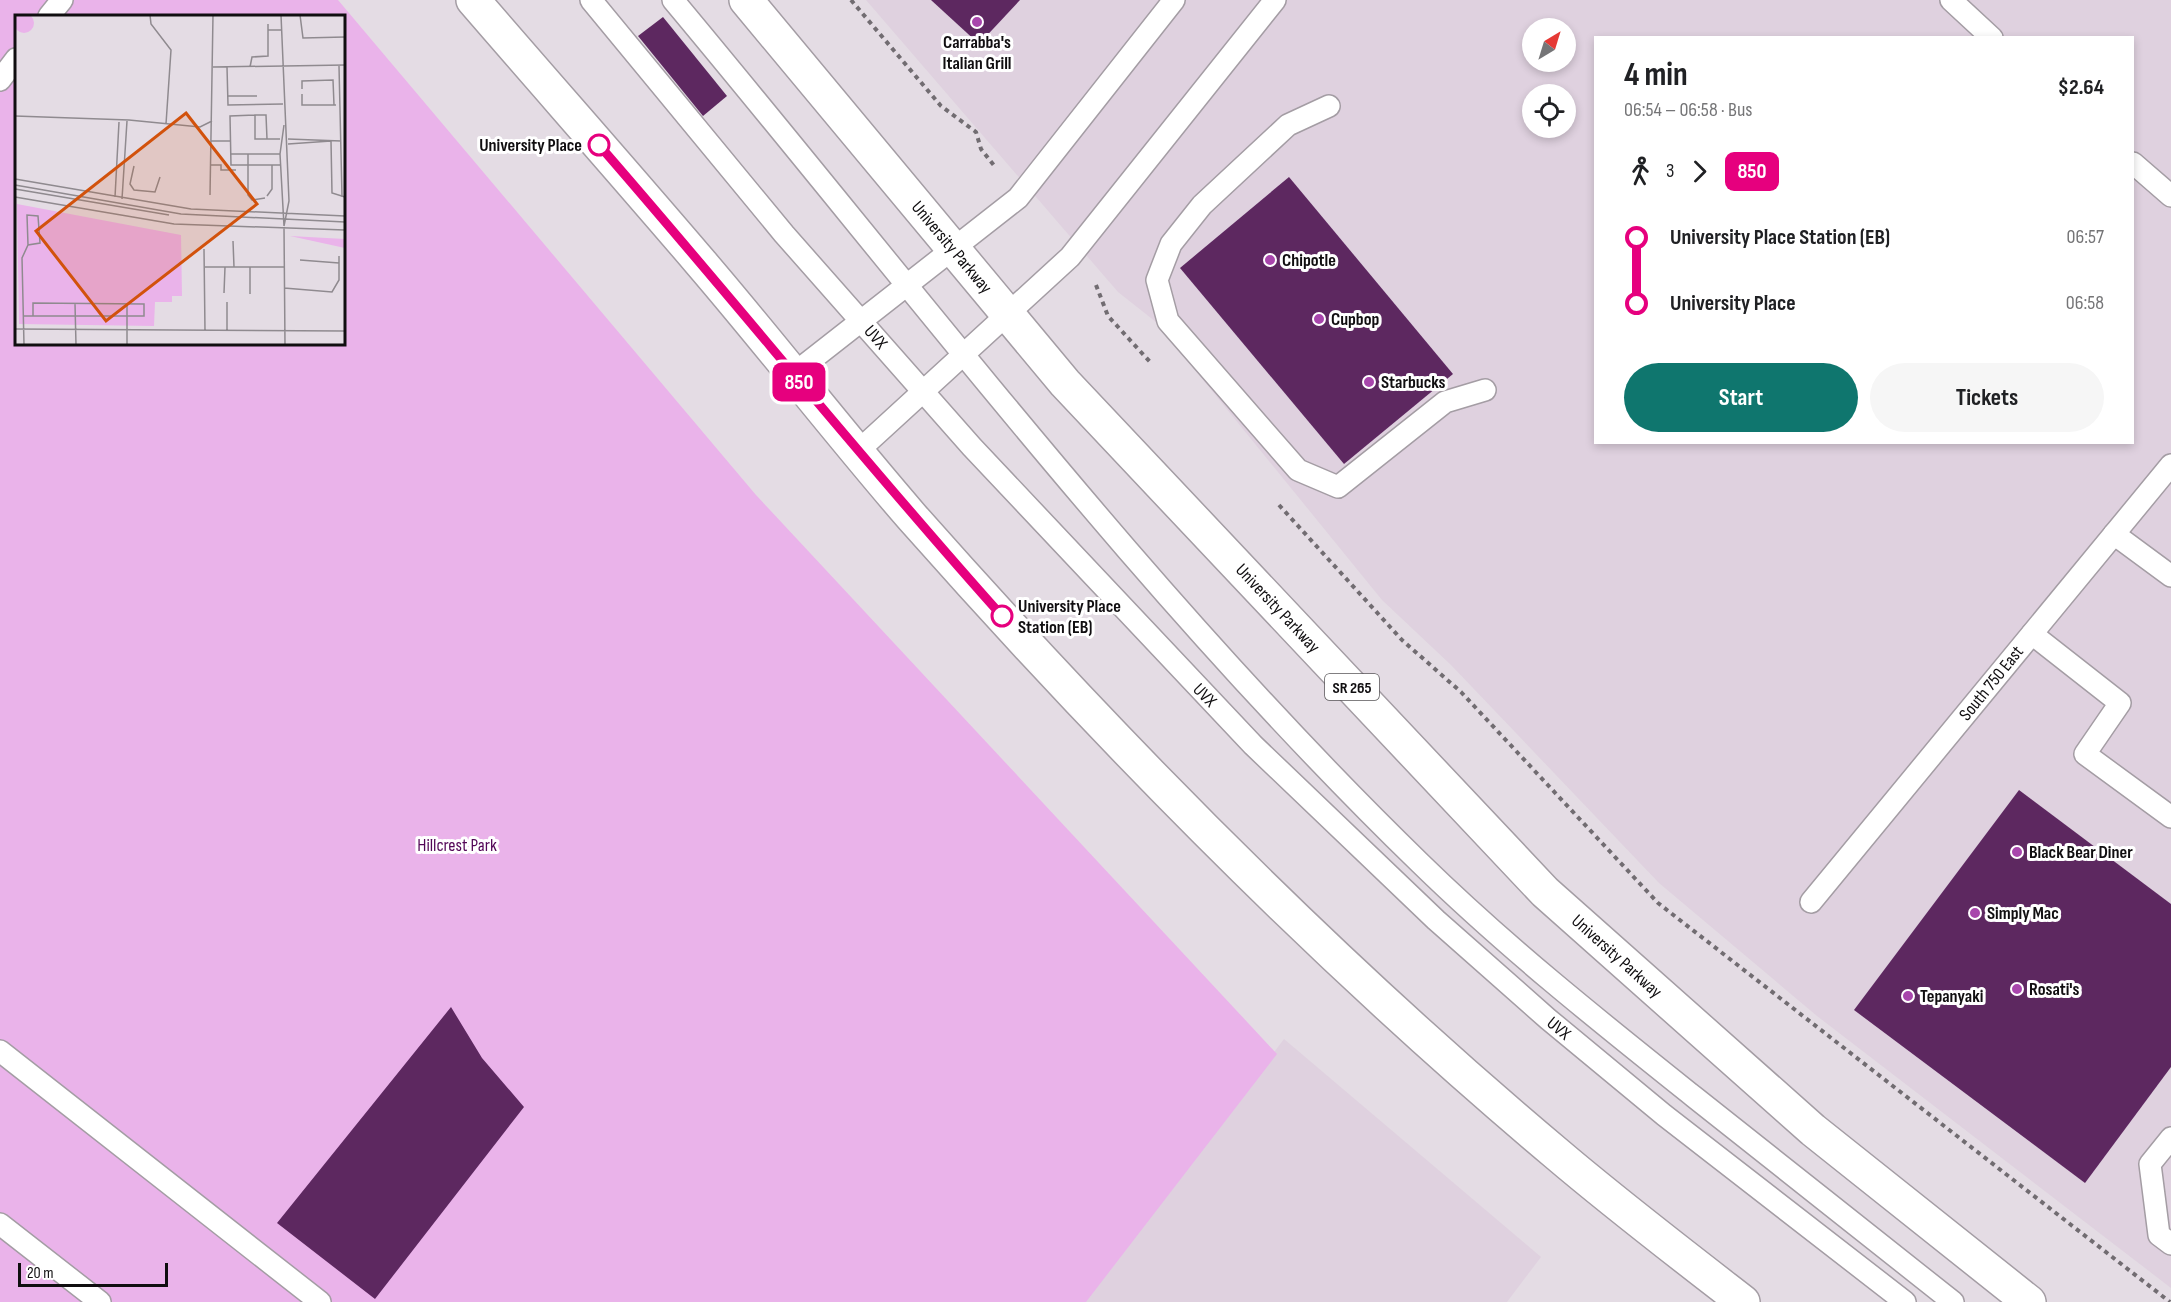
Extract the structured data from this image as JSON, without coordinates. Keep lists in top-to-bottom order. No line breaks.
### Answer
{"streets":{"main road":["University Parkway","SR 265"],"lane":["UVX","South 750 East"]},"parks":["Hillcrest Park"],"places":["Carrabba's Italian Grill","University Place","Chipotle","Cupbop","Starbucks","University Place Station (EB)","Black Bear Diner","Simply Mac","Rosati's","Tepanyaki"],"lines":["bus line 850"],"scale_bar":"20 m","north":"top right","page":{"on_map":"850","heading":["4 min","06:54 – 06:58 · Bus","$2.64"],"legs":["3","850"],"list":[{"name":"University Place Station (EB)","value":"06:57"},{"name":"University Place","value":"06:58"}],"buttons":["Start","Tickets"],"scale":"20 m"}}
